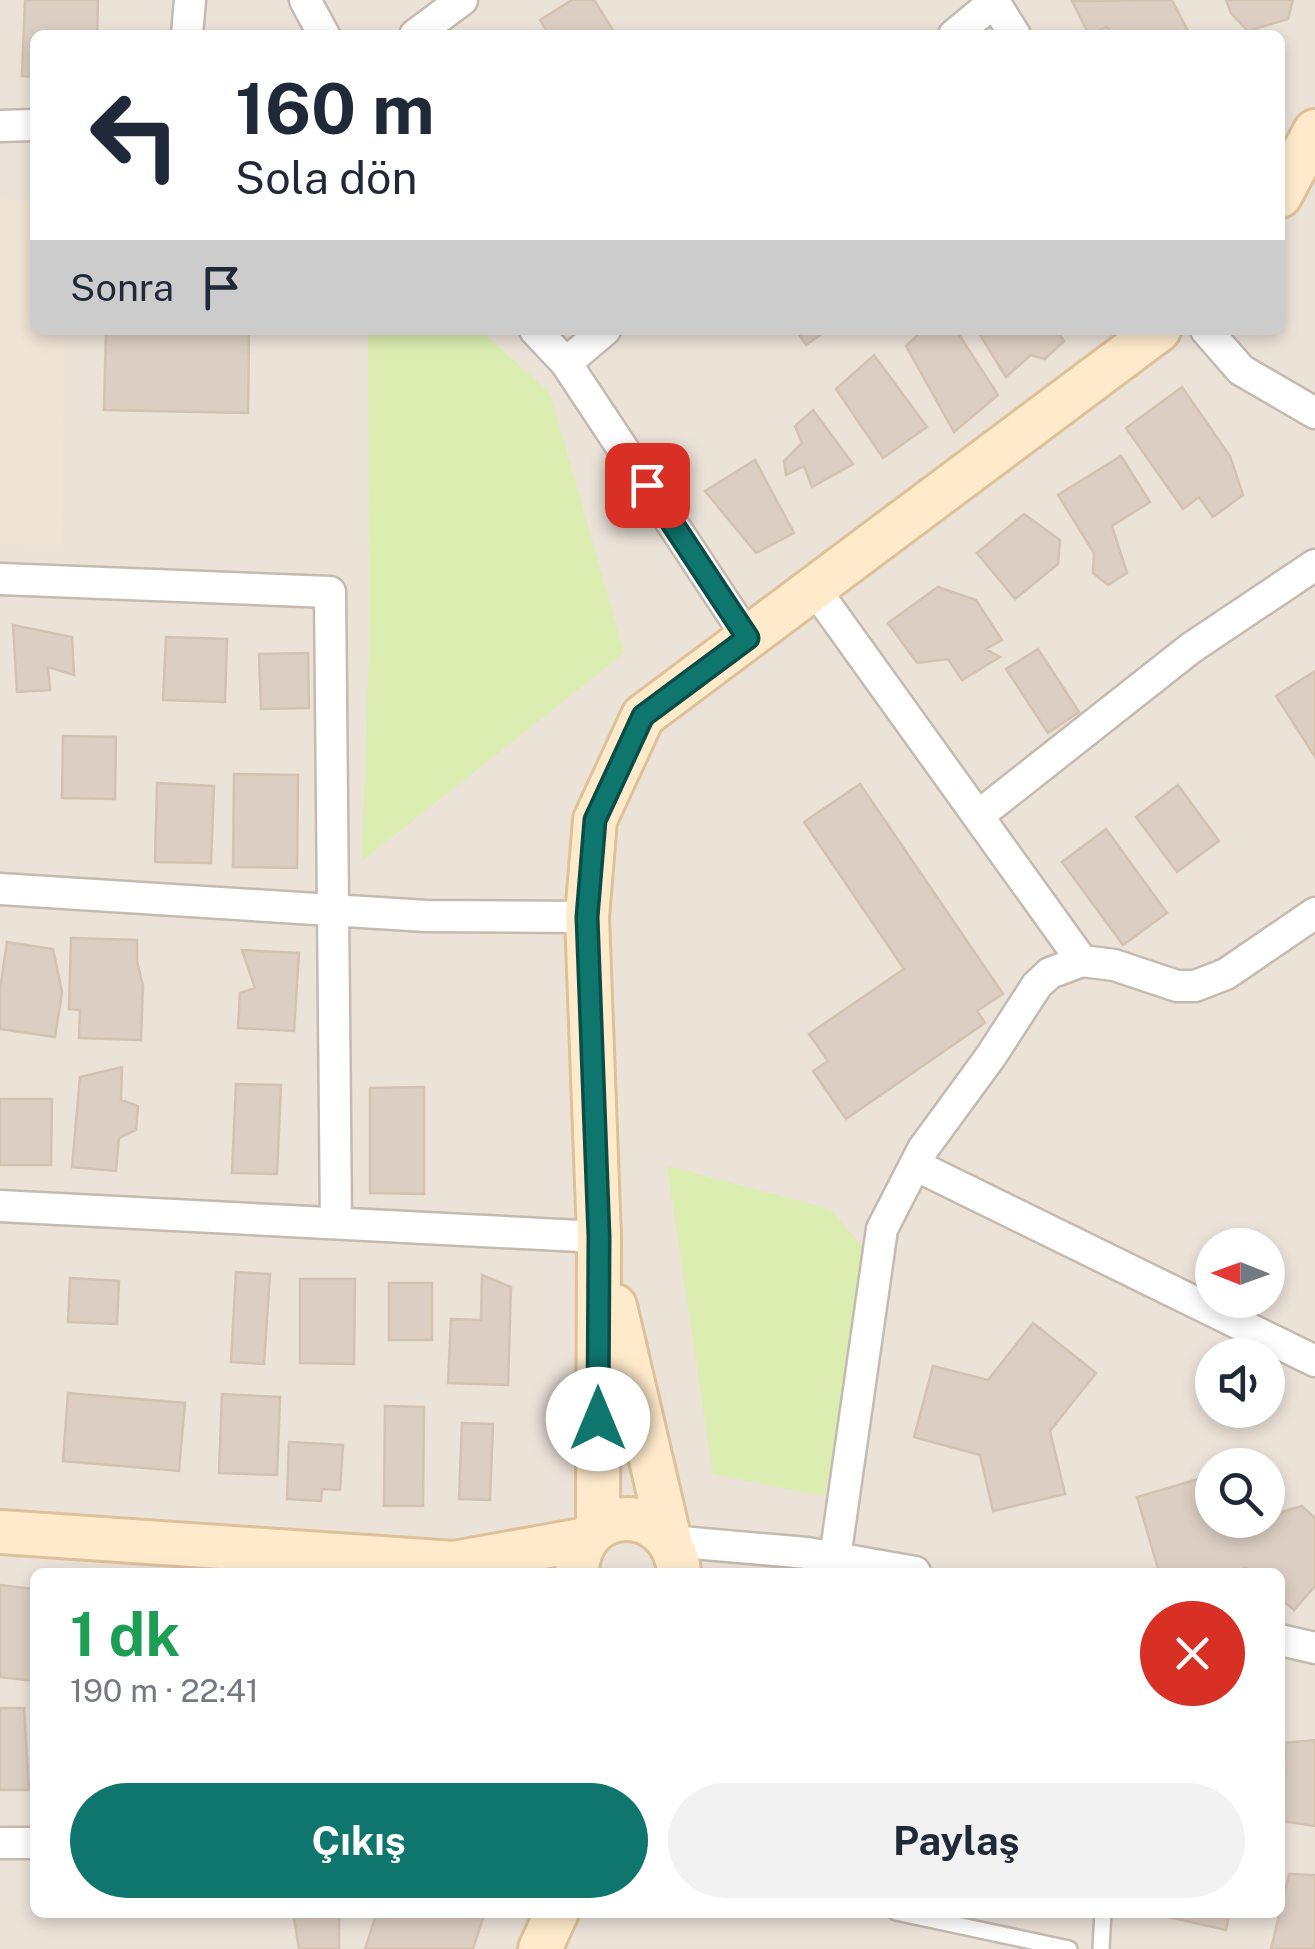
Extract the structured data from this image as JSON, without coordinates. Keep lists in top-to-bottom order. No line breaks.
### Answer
{"north":"left","page":{"turn":["160 m","Sola dön"],"then":"Sonra","heading":["1 dk","190 m · 22:41"],"buttons":["Çıkış","Paylaş"]}}
